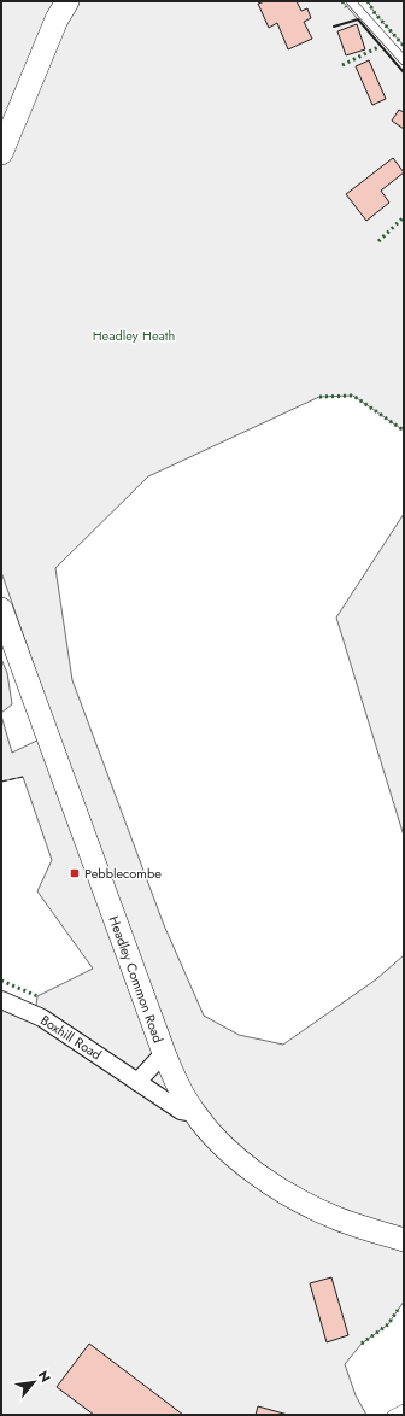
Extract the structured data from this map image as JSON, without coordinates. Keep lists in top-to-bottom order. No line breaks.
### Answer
{"streets":{"main road":["Headley Common Road"],"street":["Boxhill Road"]},"crossings":[["Headley Common Road","Boxhill Road"]],"parks":["Headley Heath"],"places":{"transit":["Pebblecombe"]},"north":"top right"}
